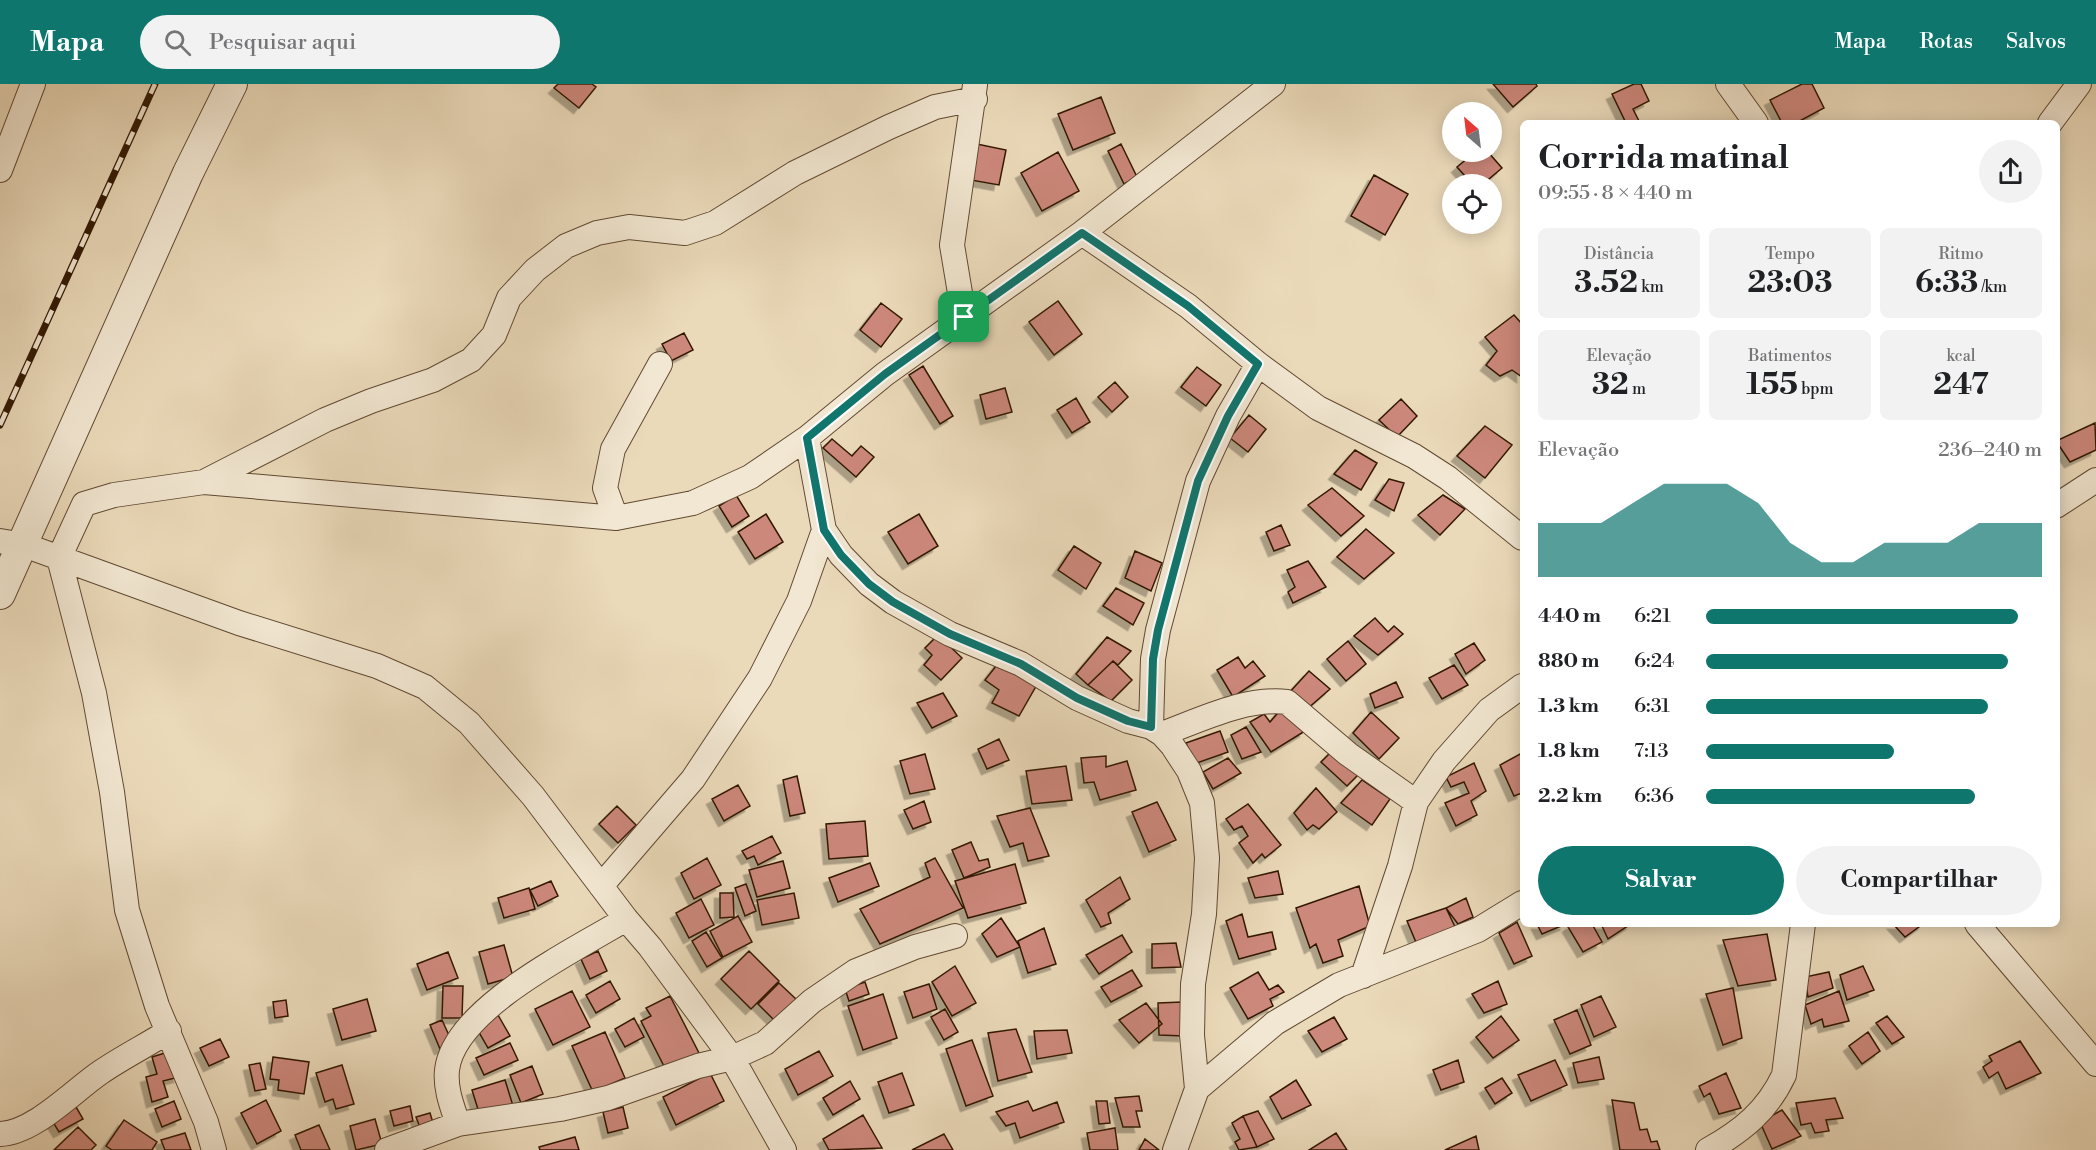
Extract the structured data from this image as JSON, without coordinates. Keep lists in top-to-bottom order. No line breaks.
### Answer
{"north":"top left","page":{"header":"Mapa","search":"Pesquisar aqui","nav":["Mapa","Rotas","Salvos"],"heading":["Corrida matinal","09:55 · 8 × 440 m"],"stats":[["Distância","3.52 km"],["Tempo","23:03"],["Ritmo","6:33 /km"],["Elevação","32 m"],["Batimentos","155 bpm"],["kcal","247"]],"chart":["Elevação","236–240 m"],"list":[{"name":"440 m","note":"6:21"},{"name":"880 m","note":"6:24"},{"name":"1.3 km","note":"6:31"},{"name":"1.8 km","note":"7:13"},{"name":"2.2 km","note":"6:36"}],"buttons":["Salvar","Compartilhar"]}}
